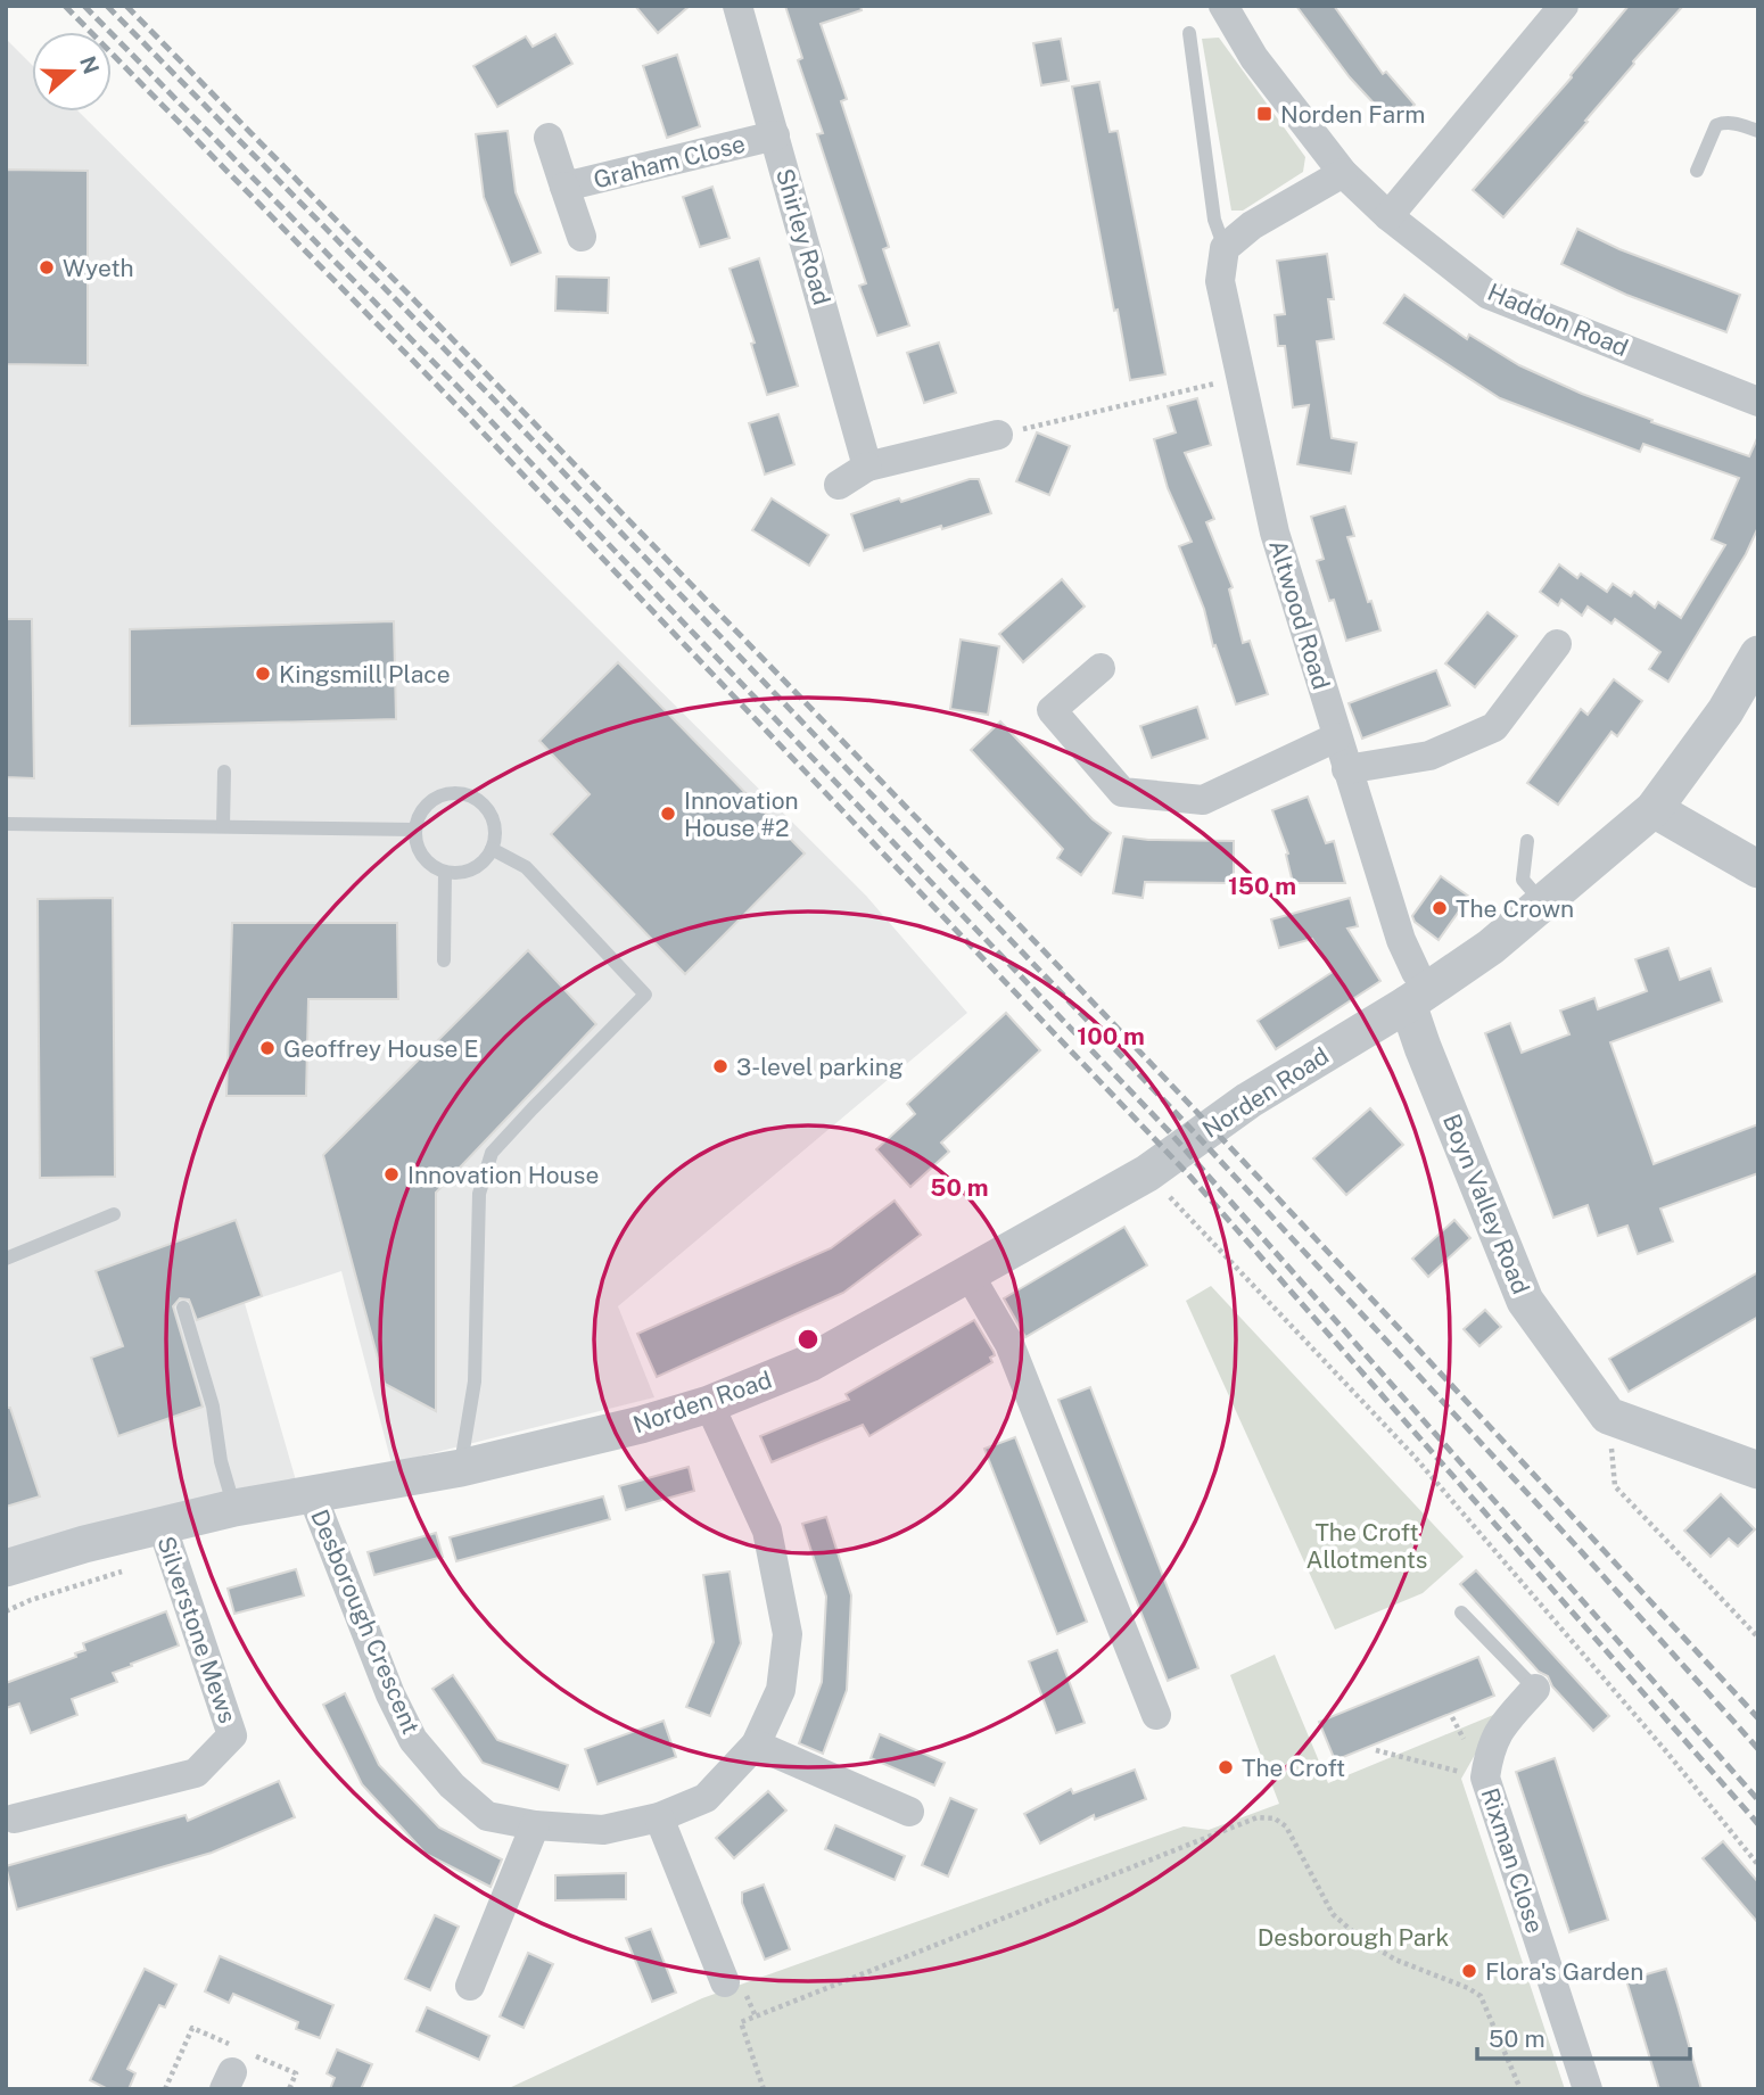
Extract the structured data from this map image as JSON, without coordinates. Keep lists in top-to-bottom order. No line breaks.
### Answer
{"streets":{"street":["Graham Close","Shirley Road","Haddon Road","Altwood Road","Norden Road","Boyn Valley Road","Desborough Crescent","Silverstone Mews","Rixman Close"]},"crossings":[["Graham Close","Shirley Road"],["Altwood Road","Norden Road"],["Altwood Road","Boyn Valley Road"],["Norden Road","Boyn Valley Road"],["Norden Road","Desborough Crescent"],["Norden Road","Silverstone Mews"]],"parks":["The Croft Allotments","Desborough Park"],"places":{"transit":["Norden Farm"],"other":["Wyeth","Kingsmill Place","Innovation House #2","The Crown","Geoffrey House E","3-level parking","Innovation House","The Croft","Flora's Garden"]},"scale_bar":"50 m","north":"right","rings":["150 m","100 m","50 m"]}
